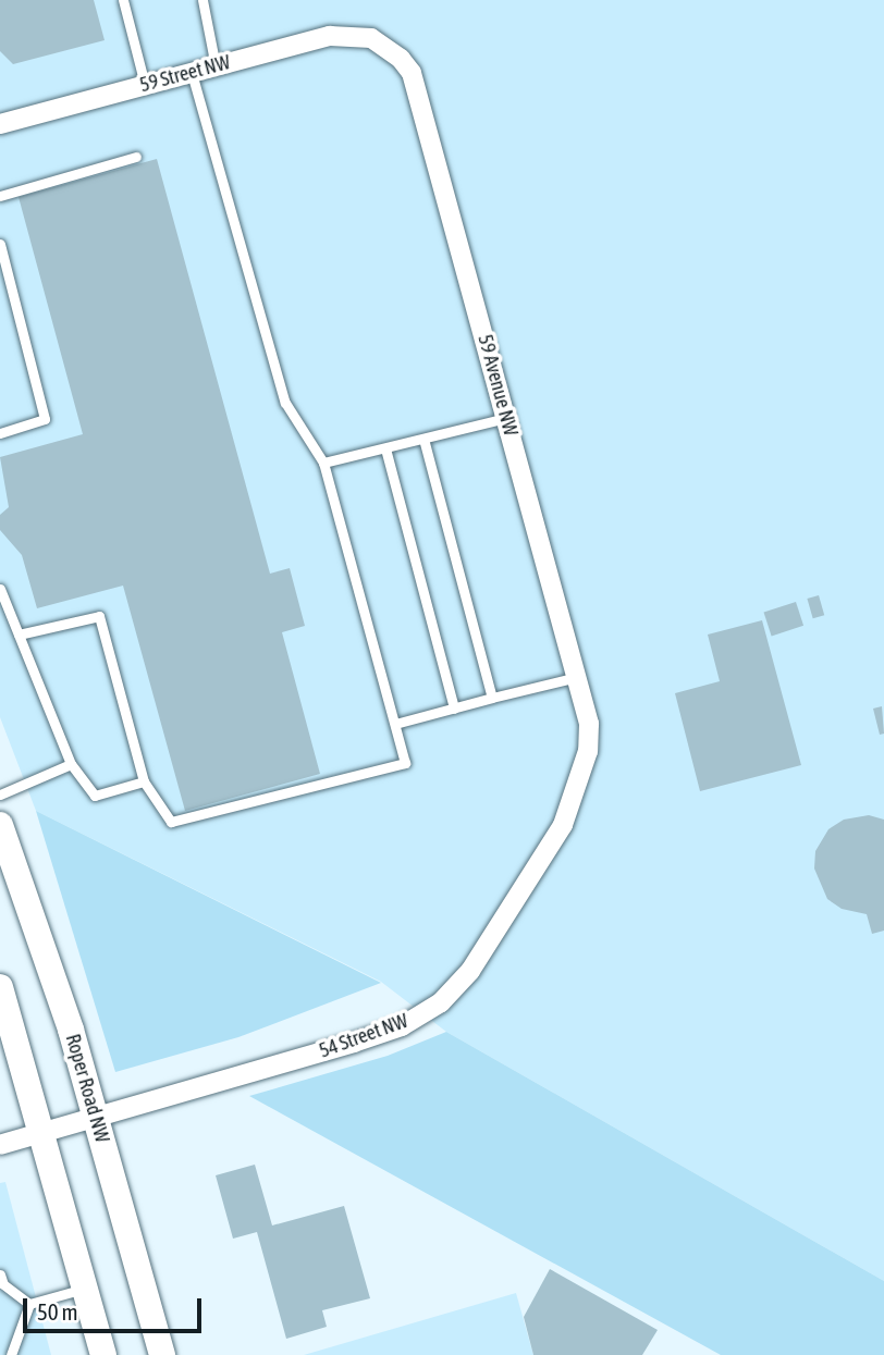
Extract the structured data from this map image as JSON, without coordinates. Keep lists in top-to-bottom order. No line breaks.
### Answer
{"streets":{"main road":["Roper Road NW"],"street":["59 Street NW","59 Avenue NW","54 Street NW"]},"crossings":[["59 Street NW","59 Avenue NW"],["59 Avenue NW","54 Street NW"],["54 Street NW","Roper Road NW"]],"scale_bar":"50 m"}
